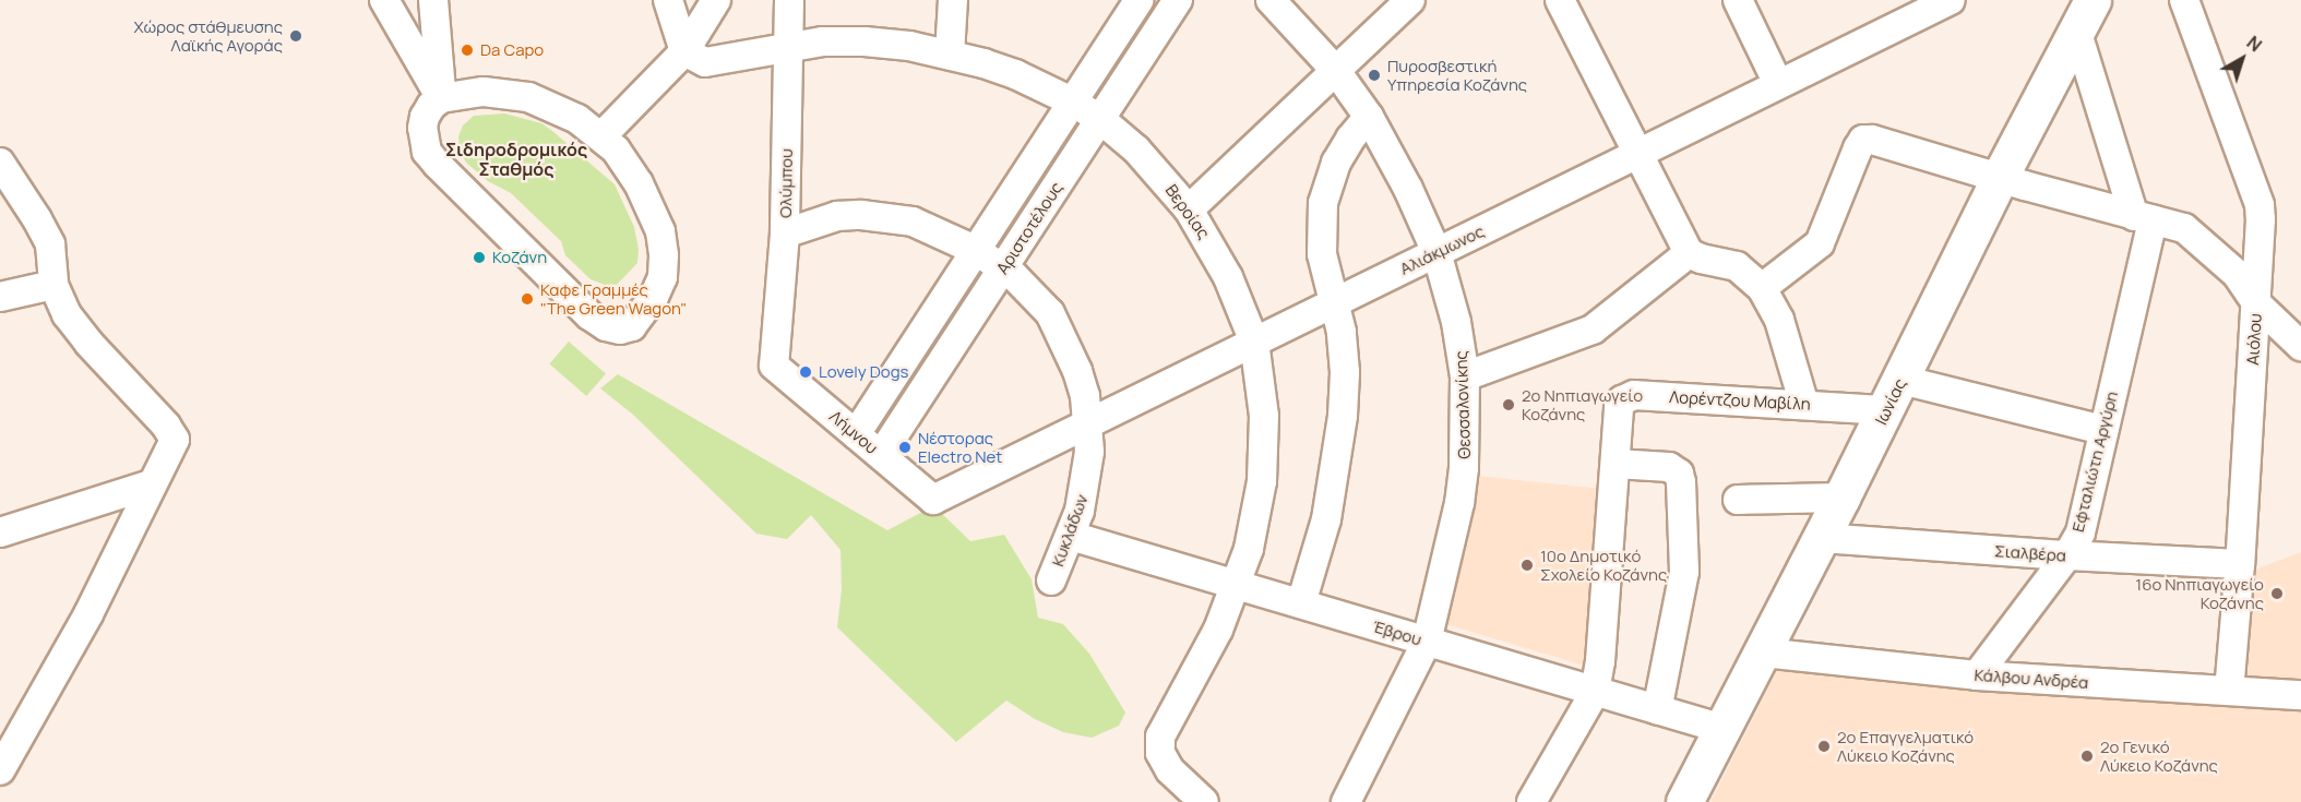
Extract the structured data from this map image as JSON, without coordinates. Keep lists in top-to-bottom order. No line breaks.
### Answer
{"streets":{"main road":["Ιωνίας"],"street":["Ολύμπου","Βεροίας","Αριστοτέλους","Αλιάκμωνος","Αιόλου","Λορέντζου Μαβίλη","Θεσσαλονίκης","Λήμνου","Εφταλιώτη Αργύρη","Κυκλάδων","Σιαλβέρα","Έβρου","Κάλβου Ανδρέα"]},"crossings":[["Ολύμπου","Βεροίας"],["Ολύμπου","Λήμνου"],["Ολύμπου","Κυκλάδων"],["Βεροίας","Αριστοτέλους"],["Βεροίας","Αλιάκμωνος"],["Βεροίας","Έβρου"],["Αριστοτέλους","Λήμνου"],["Αριστοτέλους","Κυκλάδων"],["Αλιάκμωνος","Θεσσαλονίκης"],["Αλιάκμωνος","Λήμνου"],["Αλιάκμωνος","Κυκλάδων"],["Αιόλου","Σιαλβέρα"],["Αιόλου","Κάλβου Ανδρέα"],["Λορέντζου Μαβίλη","Ιωνίας"],["Λορέντζου Μαβίλη","Εφταλιώτη Αργύρη"],["Λορέντζου Μαβίλη","Έβρου"],["Ιωνίας","Σιαλβέρα"],["Ιωνίας","Έβρου"],["Ιωνίας","Κάλβου Ανδρέα"],["Θεσσαλονίκης","Έβρου"],["Εφταλιώτη Αργύρη","Σιαλβέρα"],["Εφταλιώτη Αργύρη","Κάλβου Ανδρέα"],["Κυκλάδων","Έβρου"]],"districts":["Σιδηροδρομικός Σταθμός"],"places":["Χώρος στάθμευσης Λαϊκής Αγοράς","Da Capo","Πυροσβεστική Υπηρεσία Κοζάνης","Κοζάνη","Καφε Γραμμές \"The Green Wagon\"","Lovely Dogs","2ο Νηπιαγωγείο Κοζάνης","Νέστορας Electro Net","10ο Δημοτικό Σχολείο Κοζάνης","16ο Νηπιαγωγείο Κοζάνης","2ο Επαγγελματικό Λύκειο Κοζάνης","2ο Γενικό Λύκειο Κοζάνης"],"north":"top right"}
